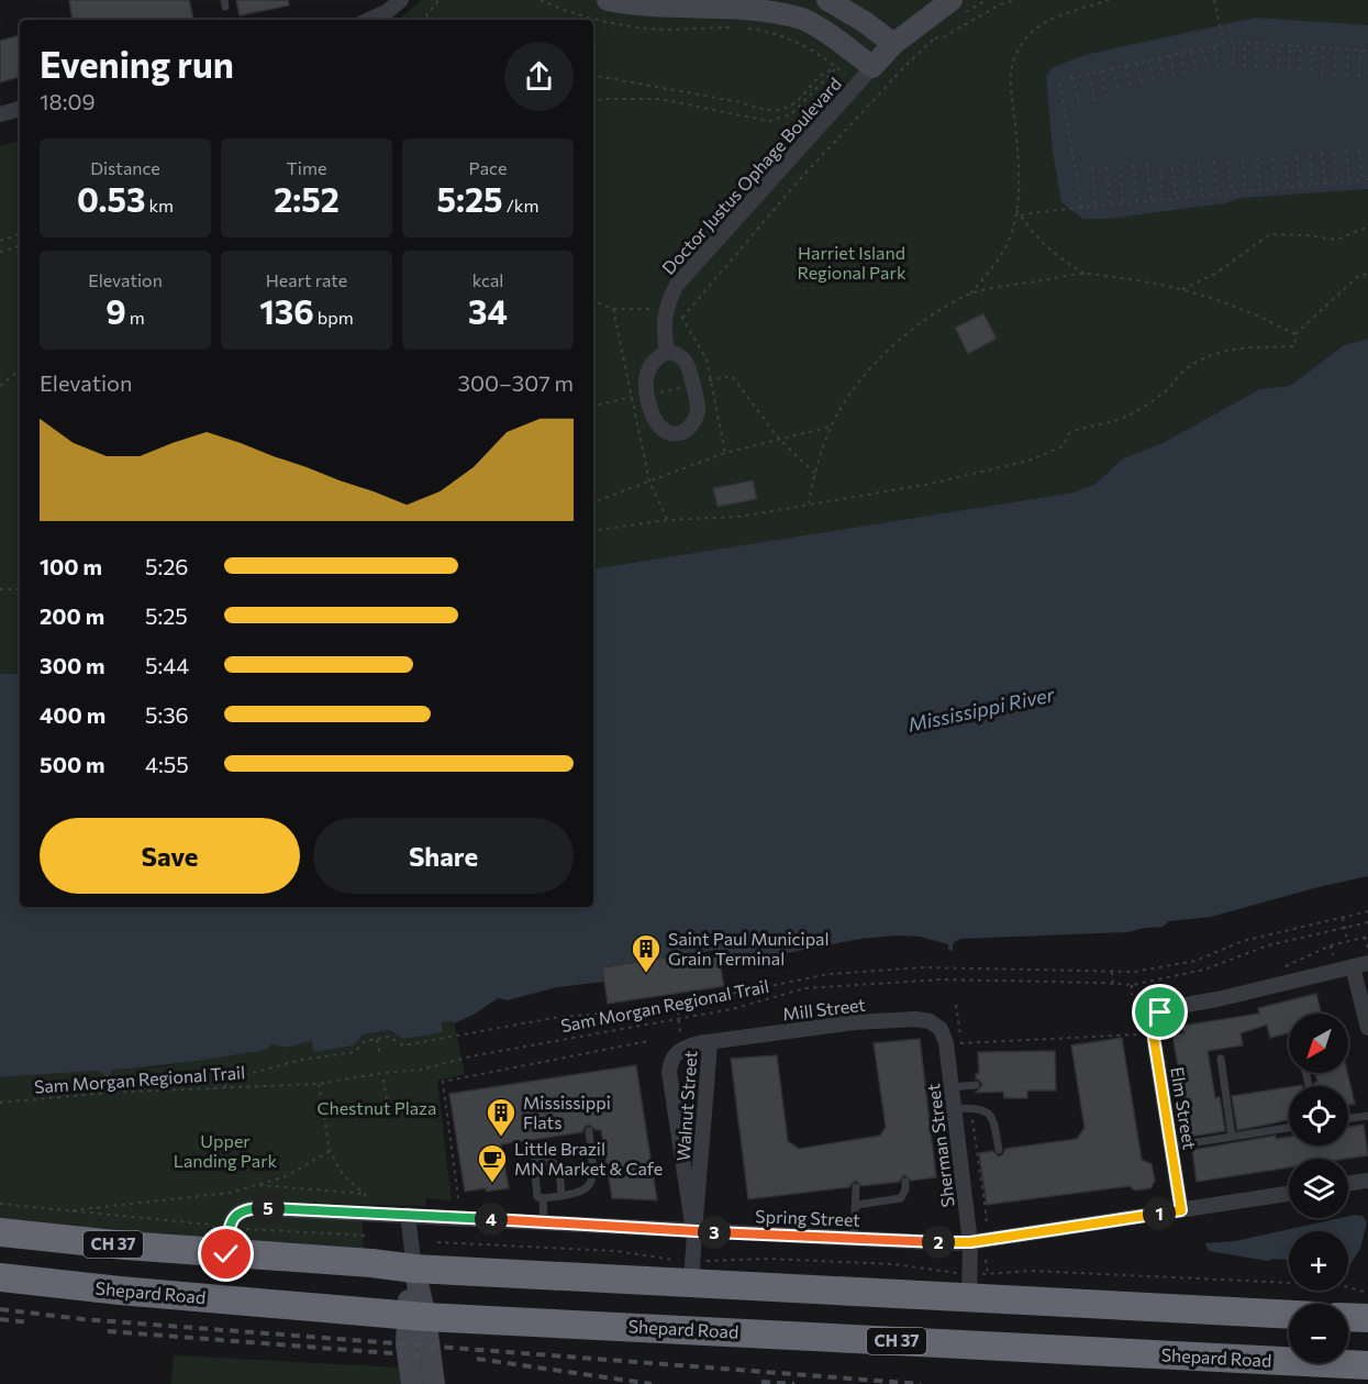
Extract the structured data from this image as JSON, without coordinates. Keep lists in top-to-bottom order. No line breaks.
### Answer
{"streets":{"highway":["CH 37","Shepard Road"],"street":["Doctor Justus Ophage Boulevard","Mill Street","Walnut Street","Elm Street","Sherman Street","Spring Street"],"path":["Sam Morgan Regional Trail"]},"crossings":[["Mill Street","Walnut Street"],["Mill Street","Sherman Street"],["Walnut Street","Spring Street"],["Walnut Street","CH 37"],["Elm Street","Spring Street"],["Sherman Street","Spring Street"],["Sherman Street","CH 37"],["Spring Street","CH 37"]],"water":["Mississippi River"],"parks":["Harriet Island Regional Park","Chestnut Plaza","Upper Landing Park"],"places":{"building":["Saint Paul Municipal Grain Terminal","Mississippi Flats"],"cafe":["Little Brazil MN Market & Cafe"]},"north":"bottom left","page":{"heading":["Evening run","18:09"],"stats":[["Distance","0.53 km"],["Time","2:52"],["Pace","5:25 /km"],["Elevation","9 m"],["Heart rate","136 bpm"],["kcal","34"]],"chart":["Elevation","300–307 m"],"list":[{"name":"100 m","note":"5:26"},{"name":"200 m","note":"5:25"},{"name":"300 m","note":"5:44"},{"name":"400 m","note":"5:36"},{"name":"500 m","note":"4:55"}],"buttons":["Save","Share"],"map_buttons":["+","−"],"pins":["5","1","4","3","2"]}}
